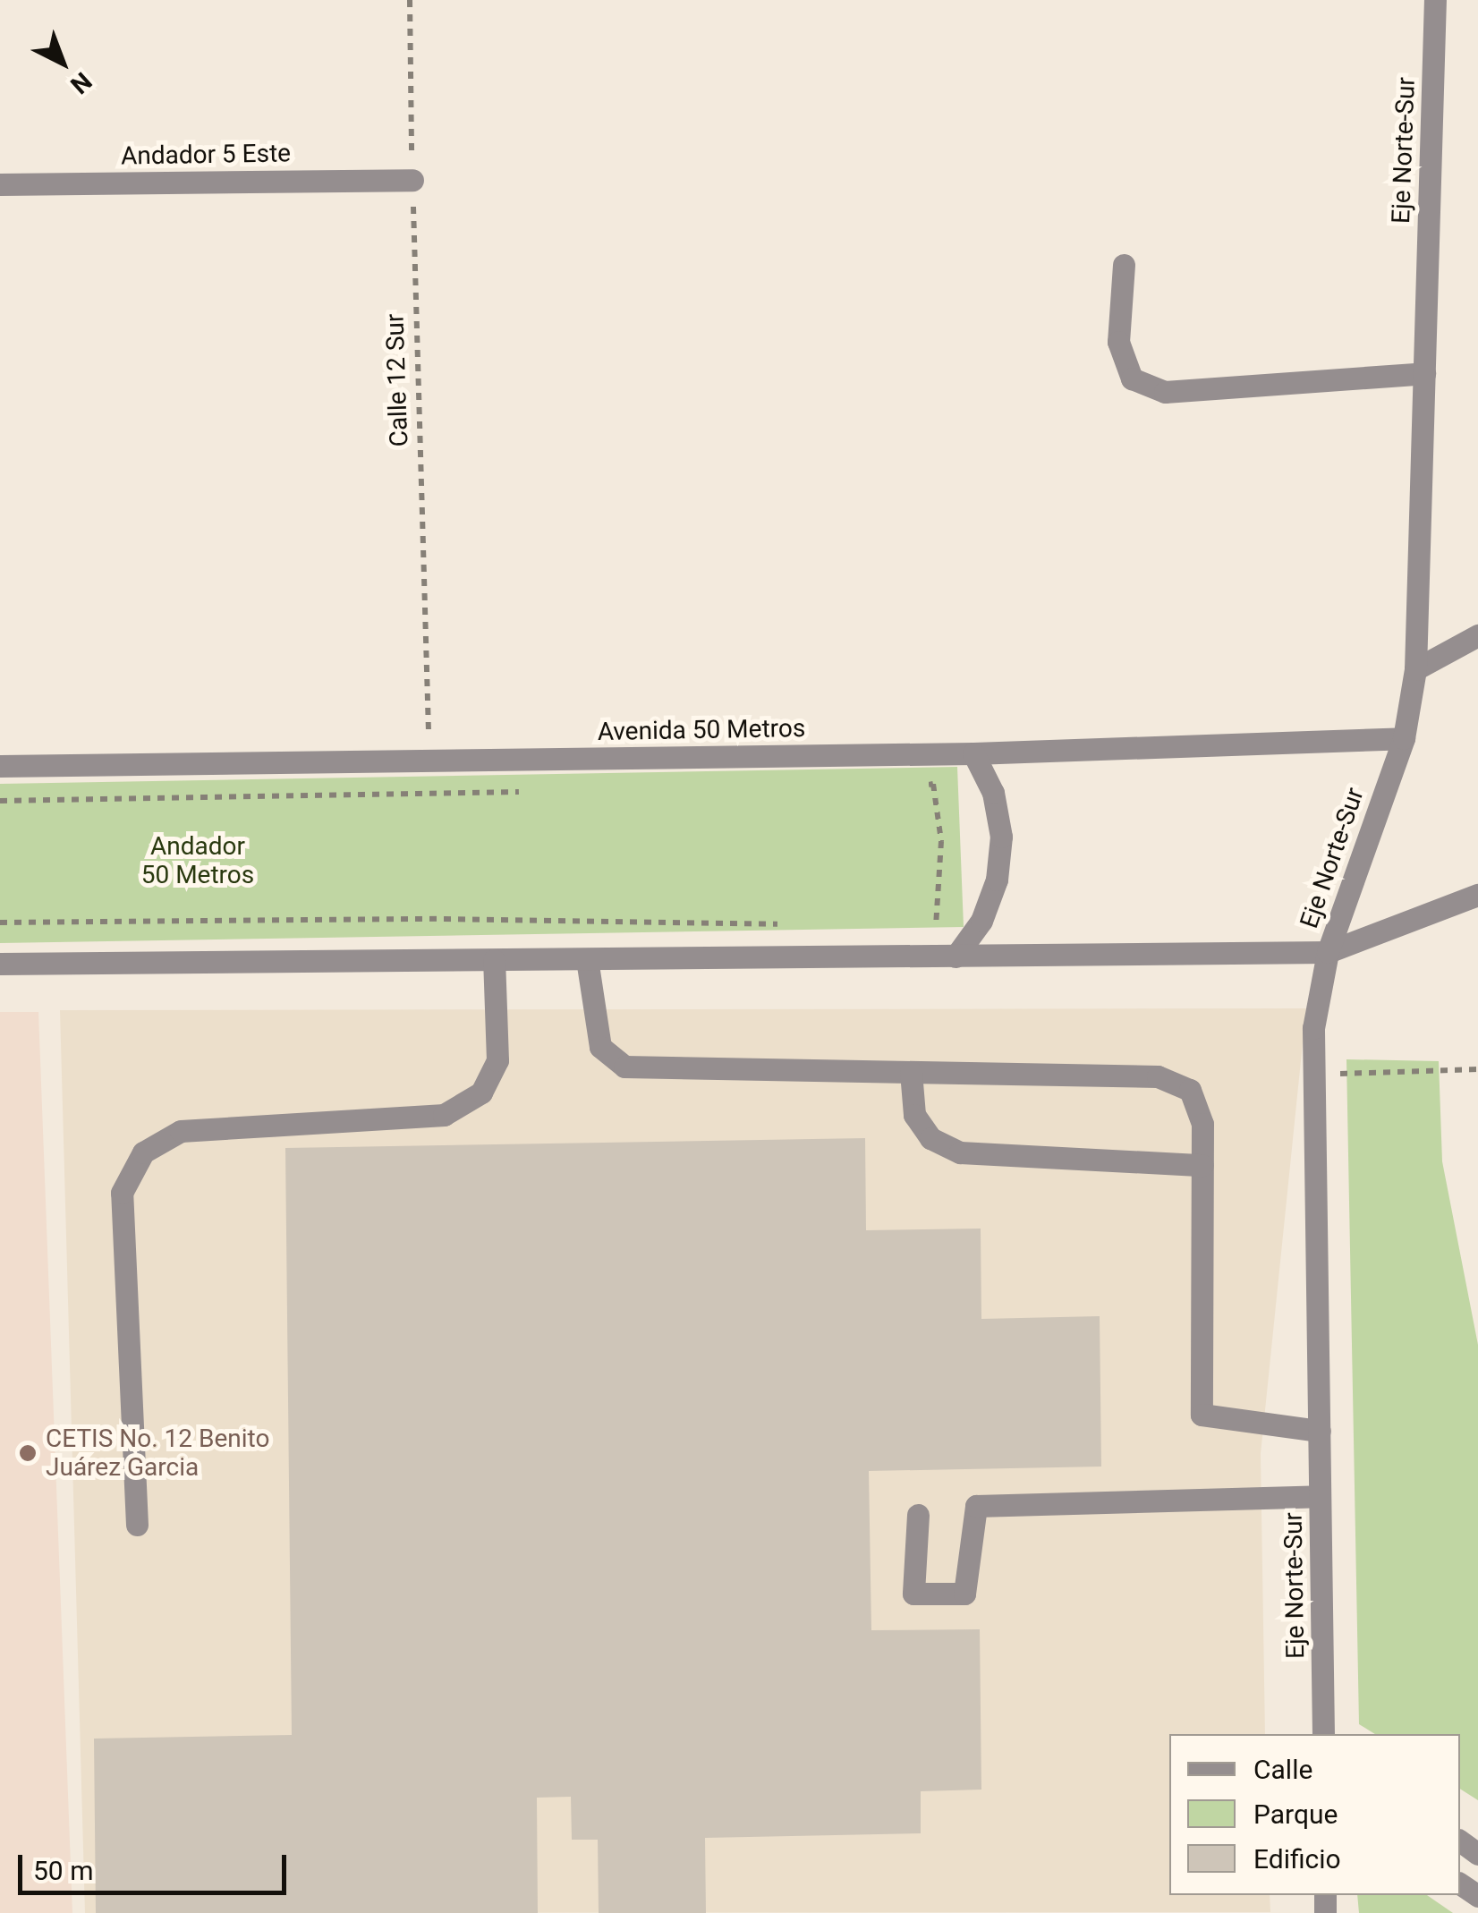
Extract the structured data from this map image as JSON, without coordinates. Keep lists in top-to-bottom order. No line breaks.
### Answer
{"streets":{"street":["Eje Norte-Sur","Andador 5 Este","Avenida 50 Metros"],"path":["Calle 12 Sur"]},"crossings":[["Eje Norte-Sur","Avenida 50 Metros"],["Andador 5 Este","Calle 12 Sur"],["Calle 12 Sur","Avenida 50 Metros"]],"parks":["Andador 50 Metros"],"places":["CETIS No. 12 Benito Juárez Garcia"],"legend":["Calle","Parque","Edificio"],"scale_bar":"50 m","north":"bottom right"}
